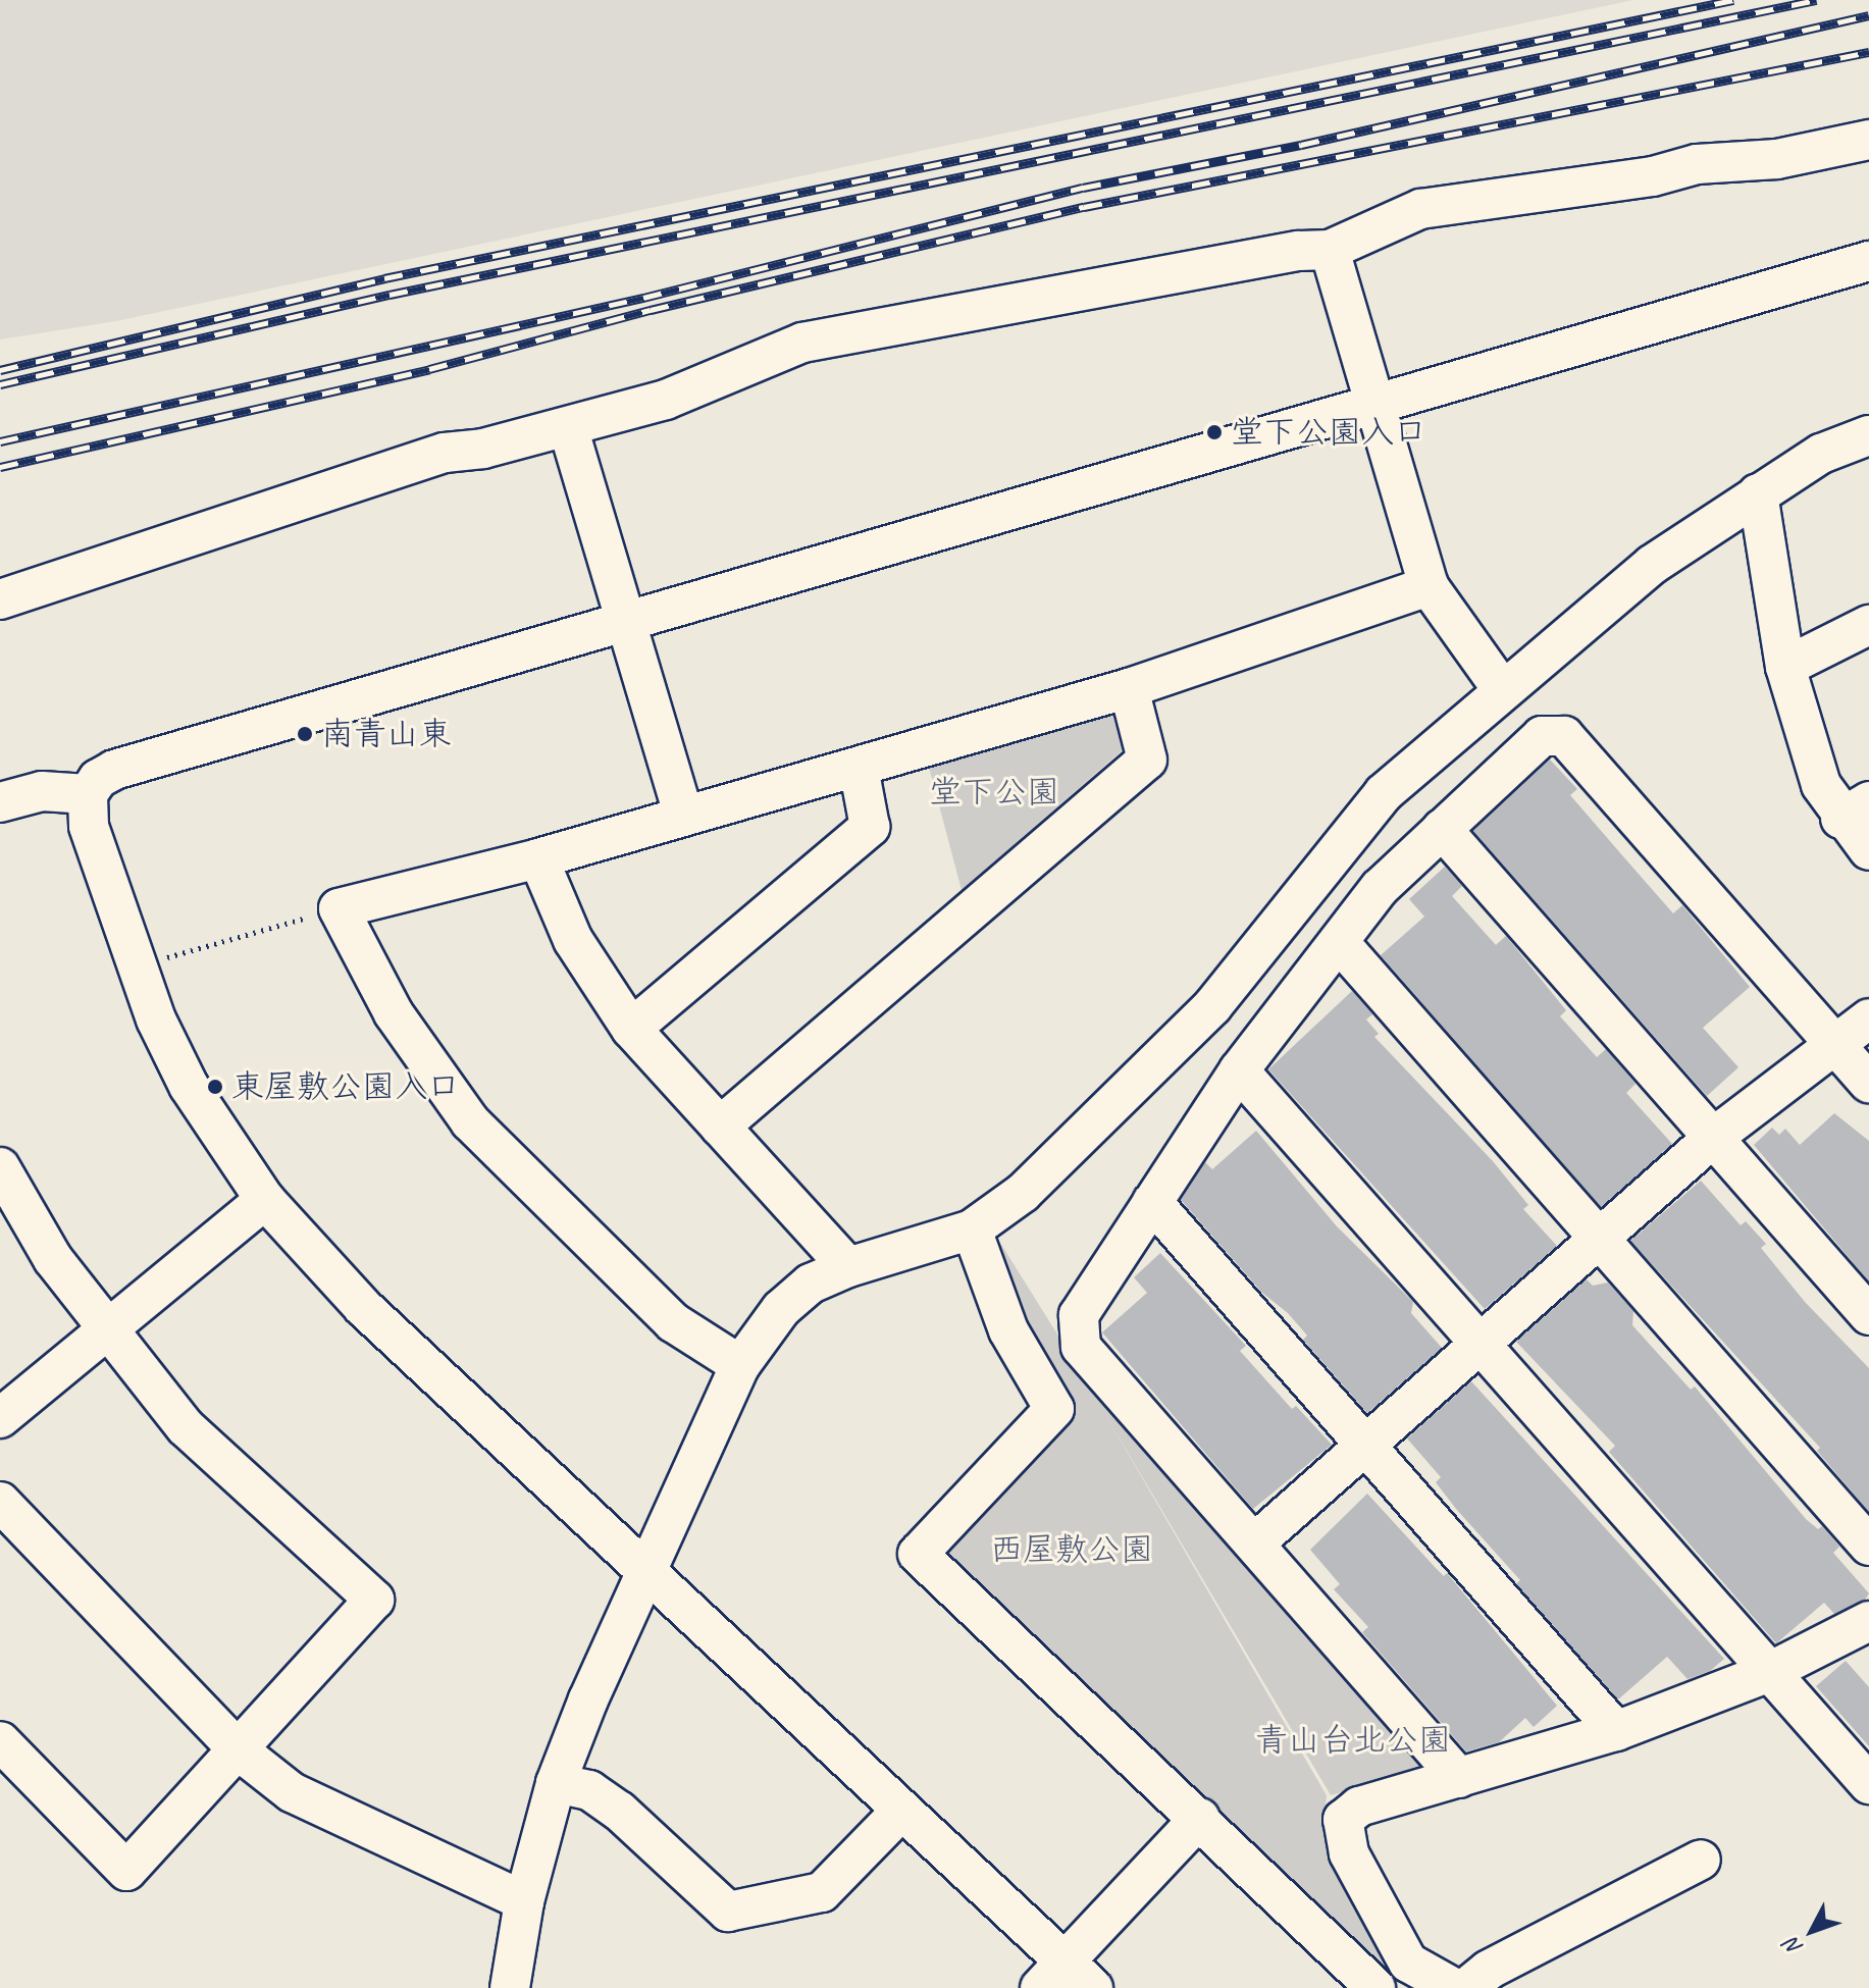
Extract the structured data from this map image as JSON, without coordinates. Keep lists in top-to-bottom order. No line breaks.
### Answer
{"parks":["堂下公園","西屋敷公園","青山台北公園"],"places":["堂下公園入口","南青山東","東屋敷公園入口"],"north":"bottom left"}
